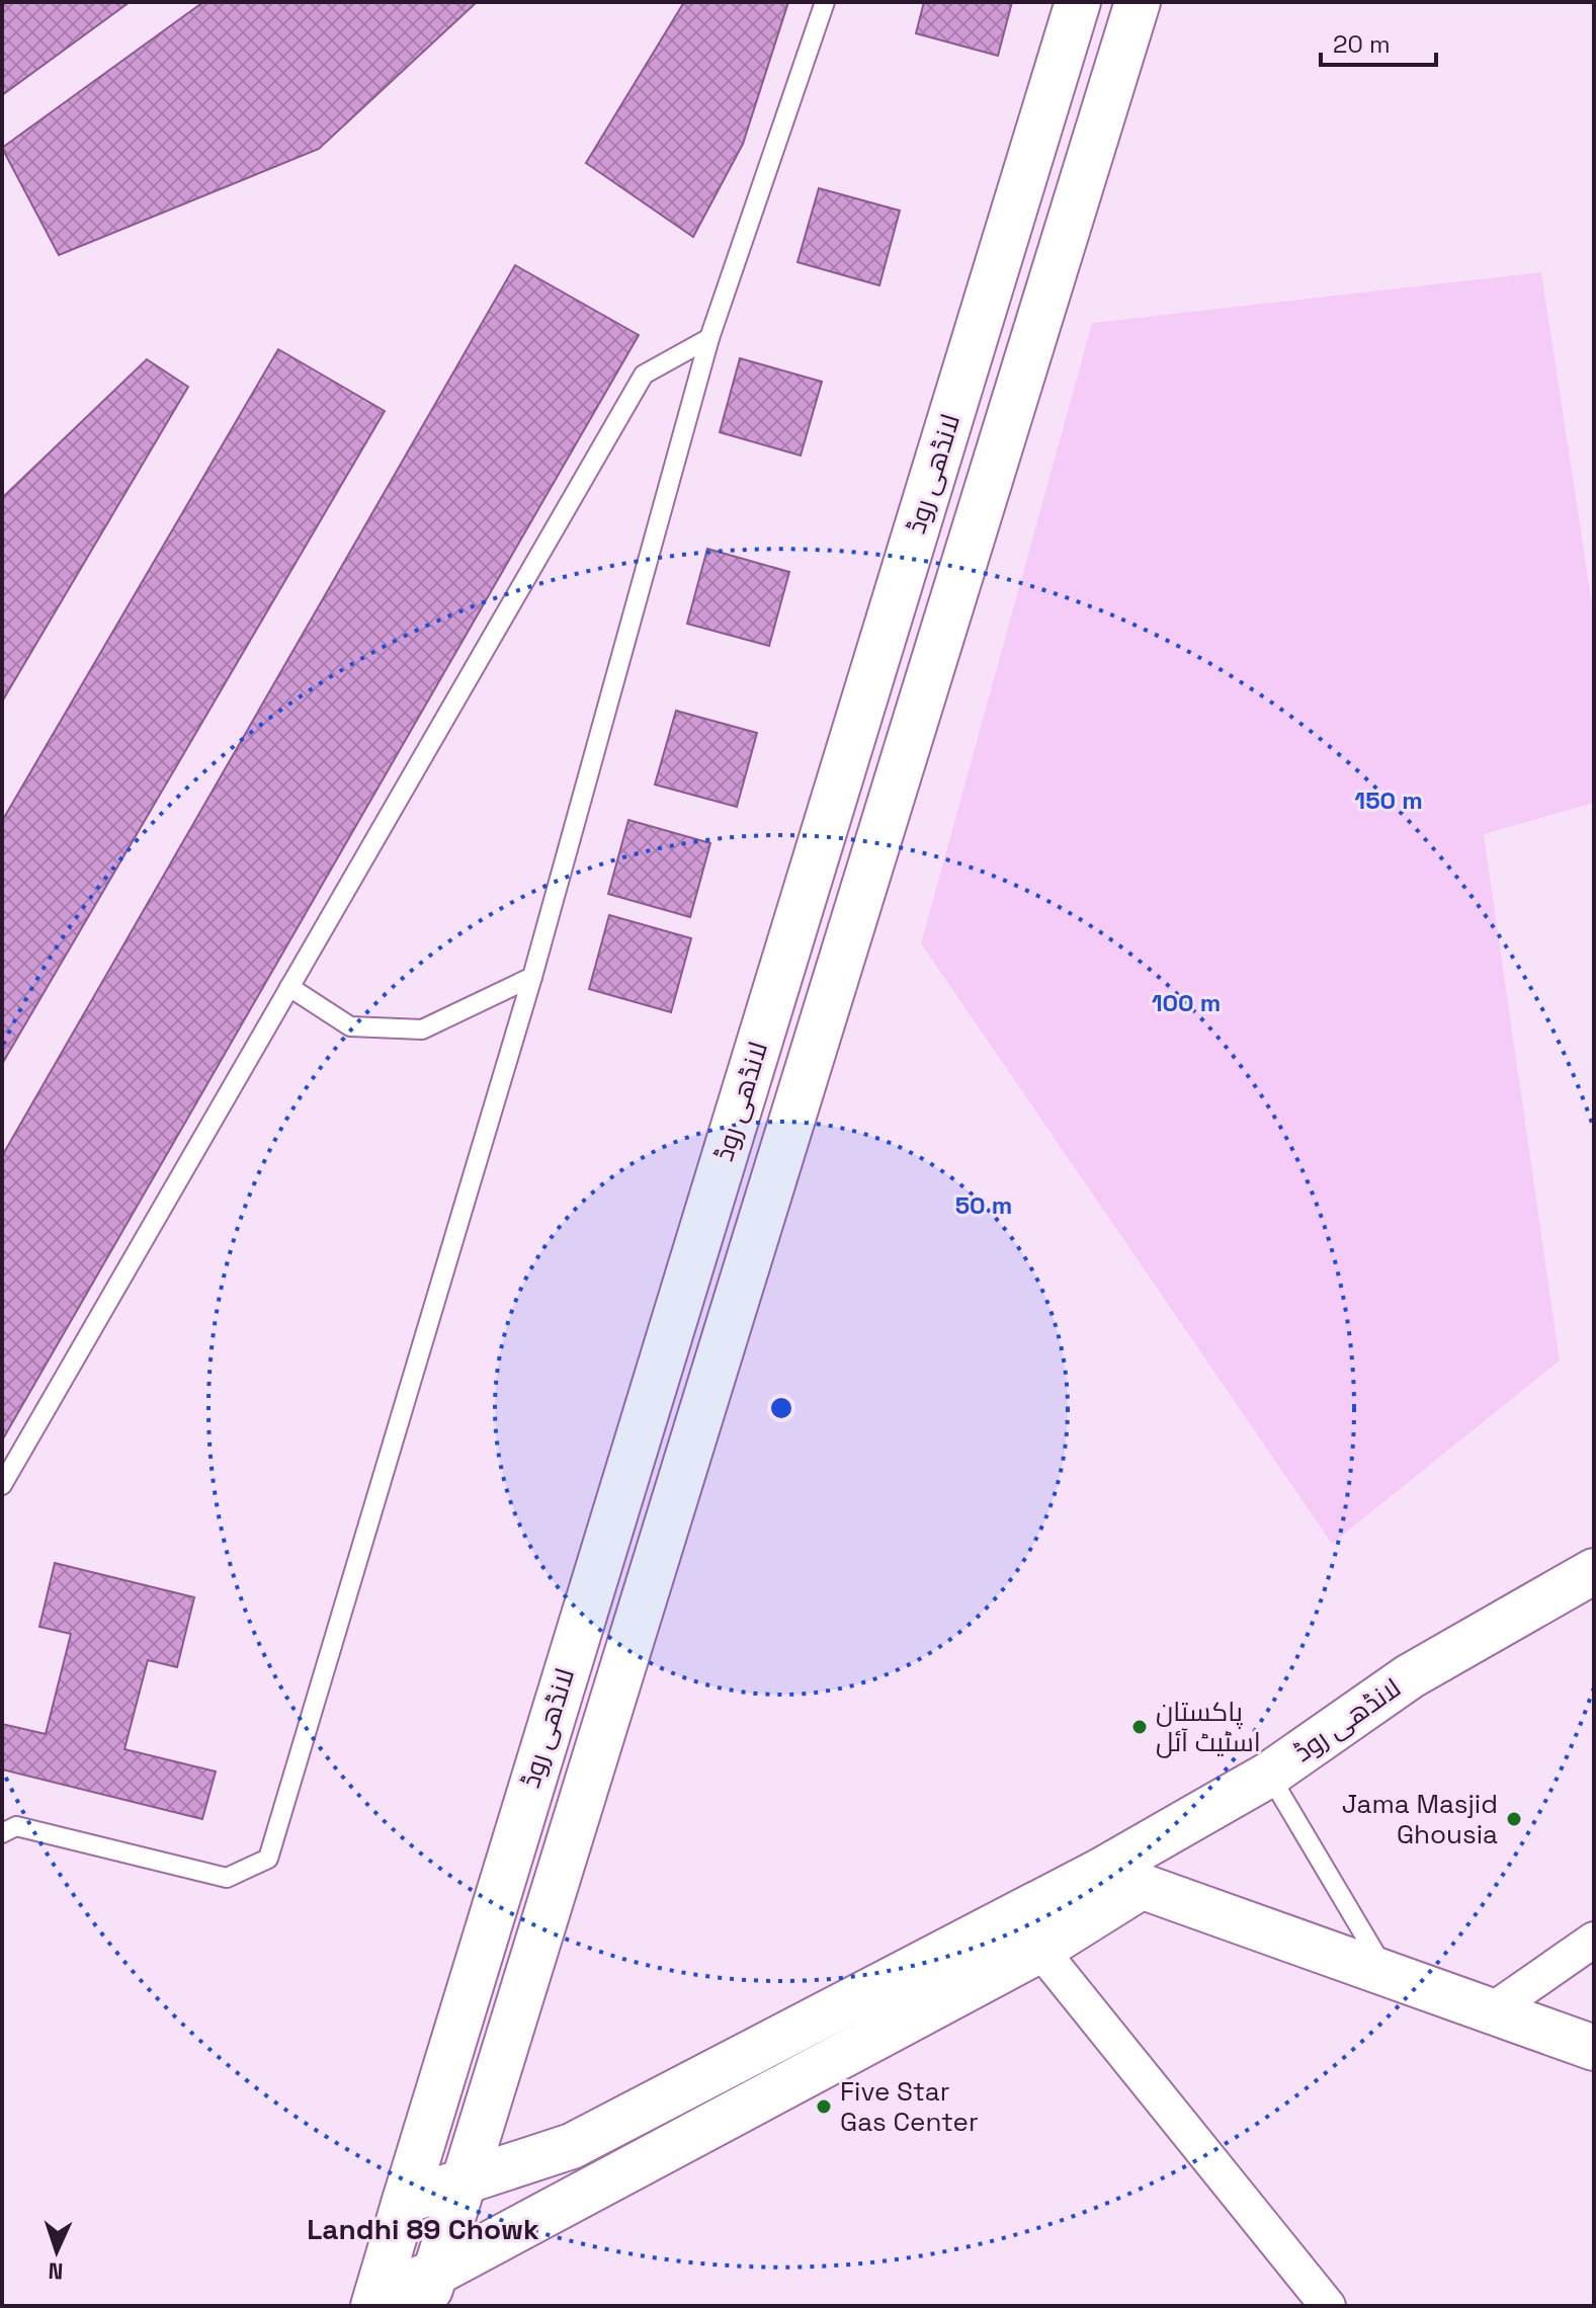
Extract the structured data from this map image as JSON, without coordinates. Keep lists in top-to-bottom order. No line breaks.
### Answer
{"streets":{"main road":["لانڈھی روڈ"]},"districts":["Landhi 89 Chowk"],"places":["پاکستان اسٹیٹ آئل","Jama Masjid Ghousia","Five Star Gas Center"],"scale_bar":"20 m","north":"bottom","rings":["150 m","100 m","50 m"]}
